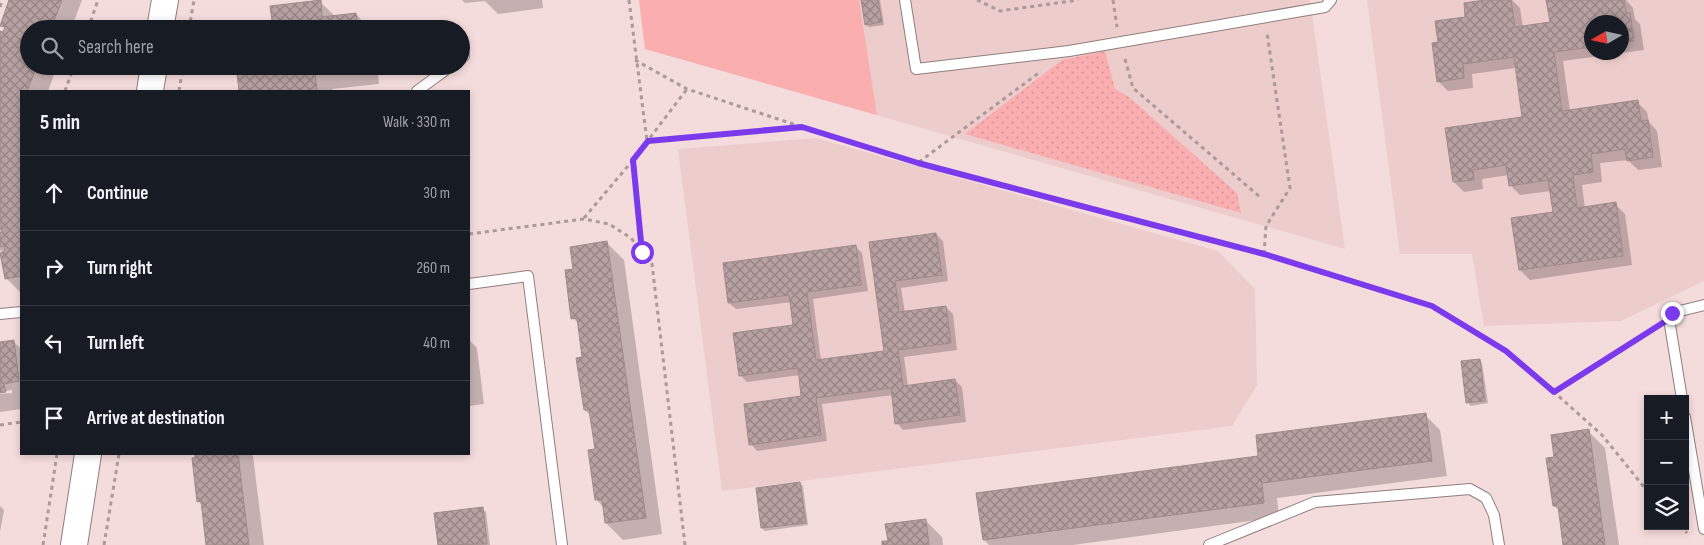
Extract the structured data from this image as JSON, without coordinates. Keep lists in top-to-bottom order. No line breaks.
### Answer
{"north":"left","page":{"search":"Search here","heading":["5 min","Walk · 330 m"],"list":[["Continue","30 m"],["Turn right","260 m"],["Turn left","40 m"],"Arrive at destination"],"map_buttons":["+","−"]}}
